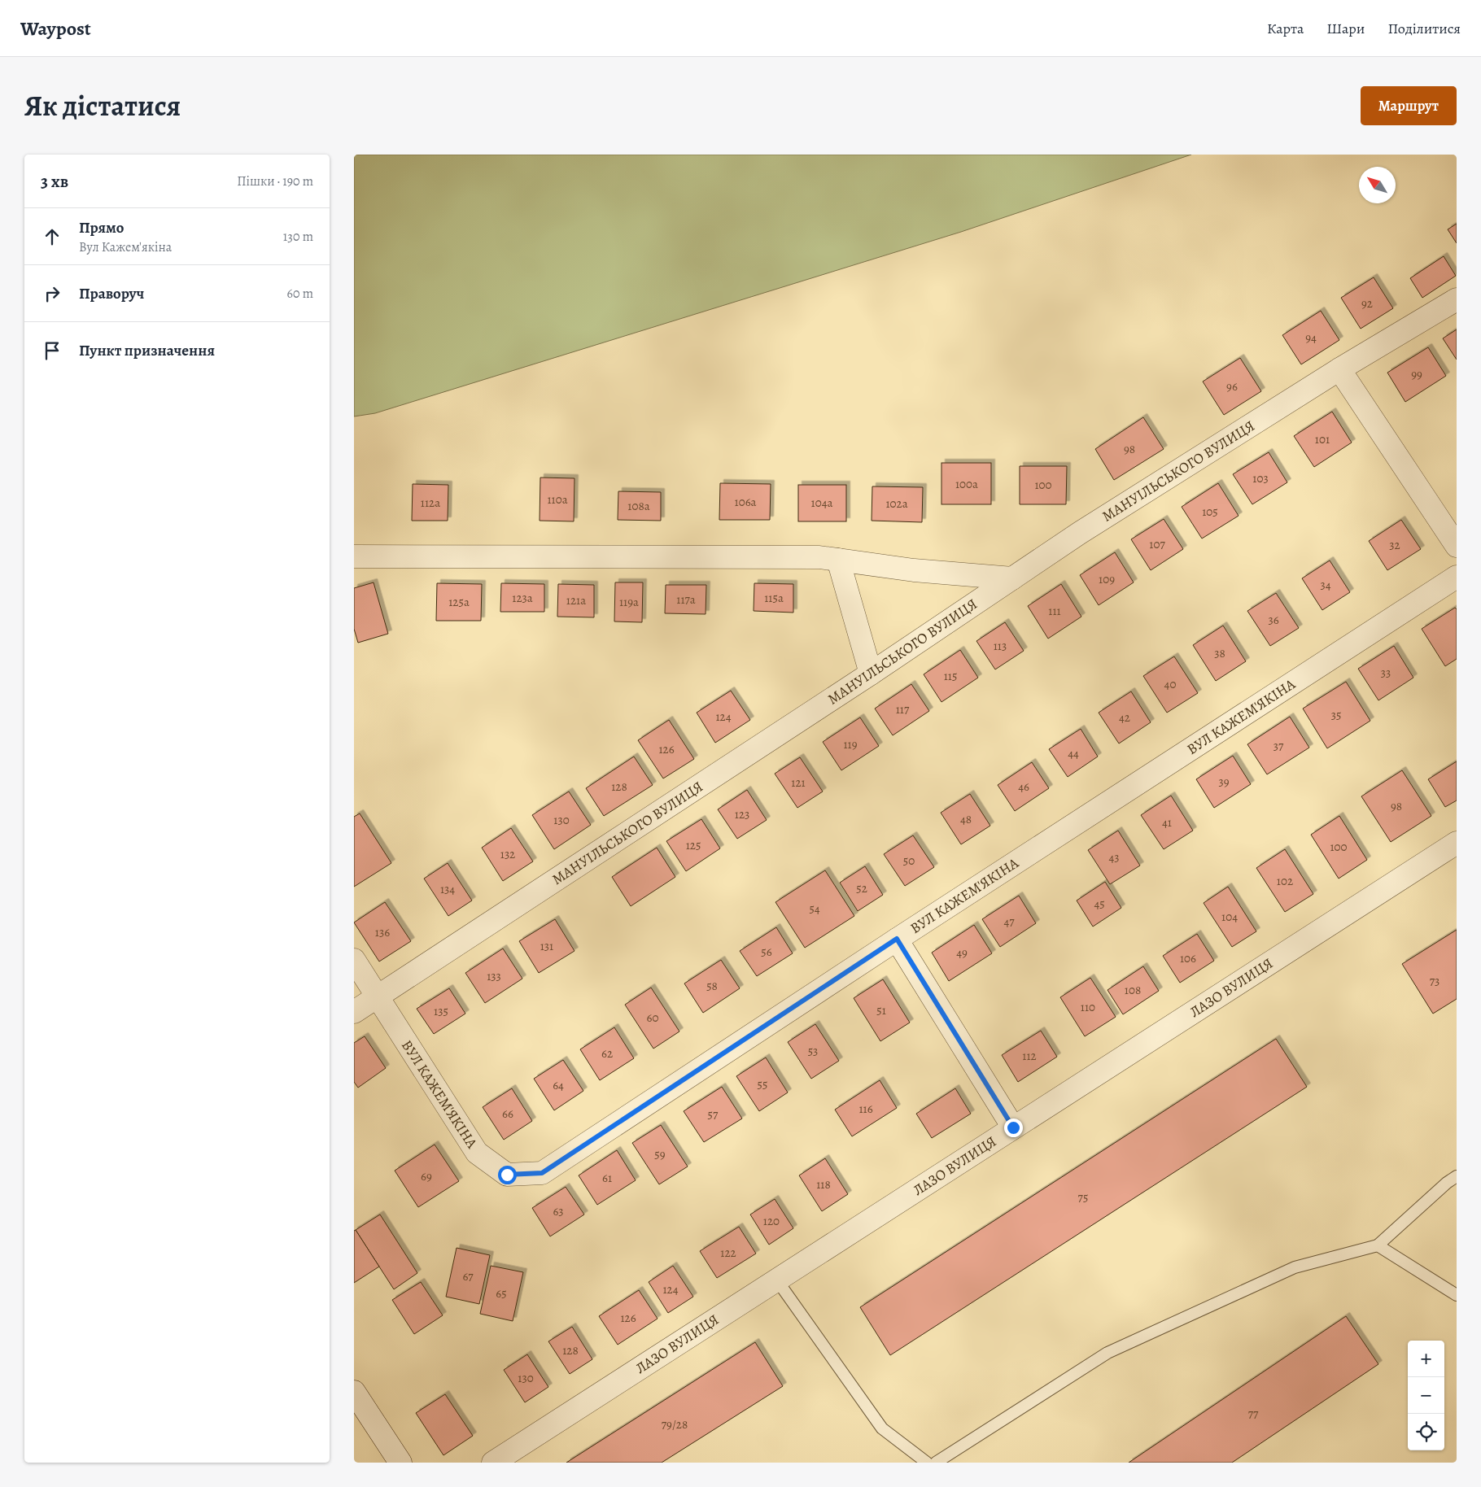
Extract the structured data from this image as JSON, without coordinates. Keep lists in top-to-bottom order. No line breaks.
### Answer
{"streets":{"street":["МАНУІЛЬСЬКОГО ВУЛИЦЯ","ВУЛ КАЖЕМ'ЯКІНА","ЛАЗО ВУЛИЦЯ"]},"crossings":[["МАНУІЛЬСЬКОГО ВУЛИЦЯ","ВУЛ КАЖЕМ'ЯКІНА"]],"house_numbers":["92","94","99","96","101","98","103","100а","100","110а","106а","112а","104а","102а","108а","105","107","32","109","34","123а","115а","117а","121а","125а","119а","111","36","113","38","33","115","40","117","35","124","42","119","37","126","44","39","121","128","46","98","123","48","130","41","125","100","132","43","50","102","52","134","45","54","104","47","136","131","56","49","106","133","73","58","108","110","51","135","60","53","62","112","55","64","116","66","57","59","69","61","118","75","63","120","122","67","124","65","126","128","130","77","79/28"],"north":"top left","page":{"header":"Waypost","nav":["Карта","Шари","Поділитися"],"title":"Як дістатися","buttons":"Маршрут","heading":["3 хв","Пішки · 190 m"],"list":[["Прямо","Вул Кажем'якіна","130 m"],["Праворуч","60 m"],"Пункт призначення"],"map_buttons":["+","−"]}}
